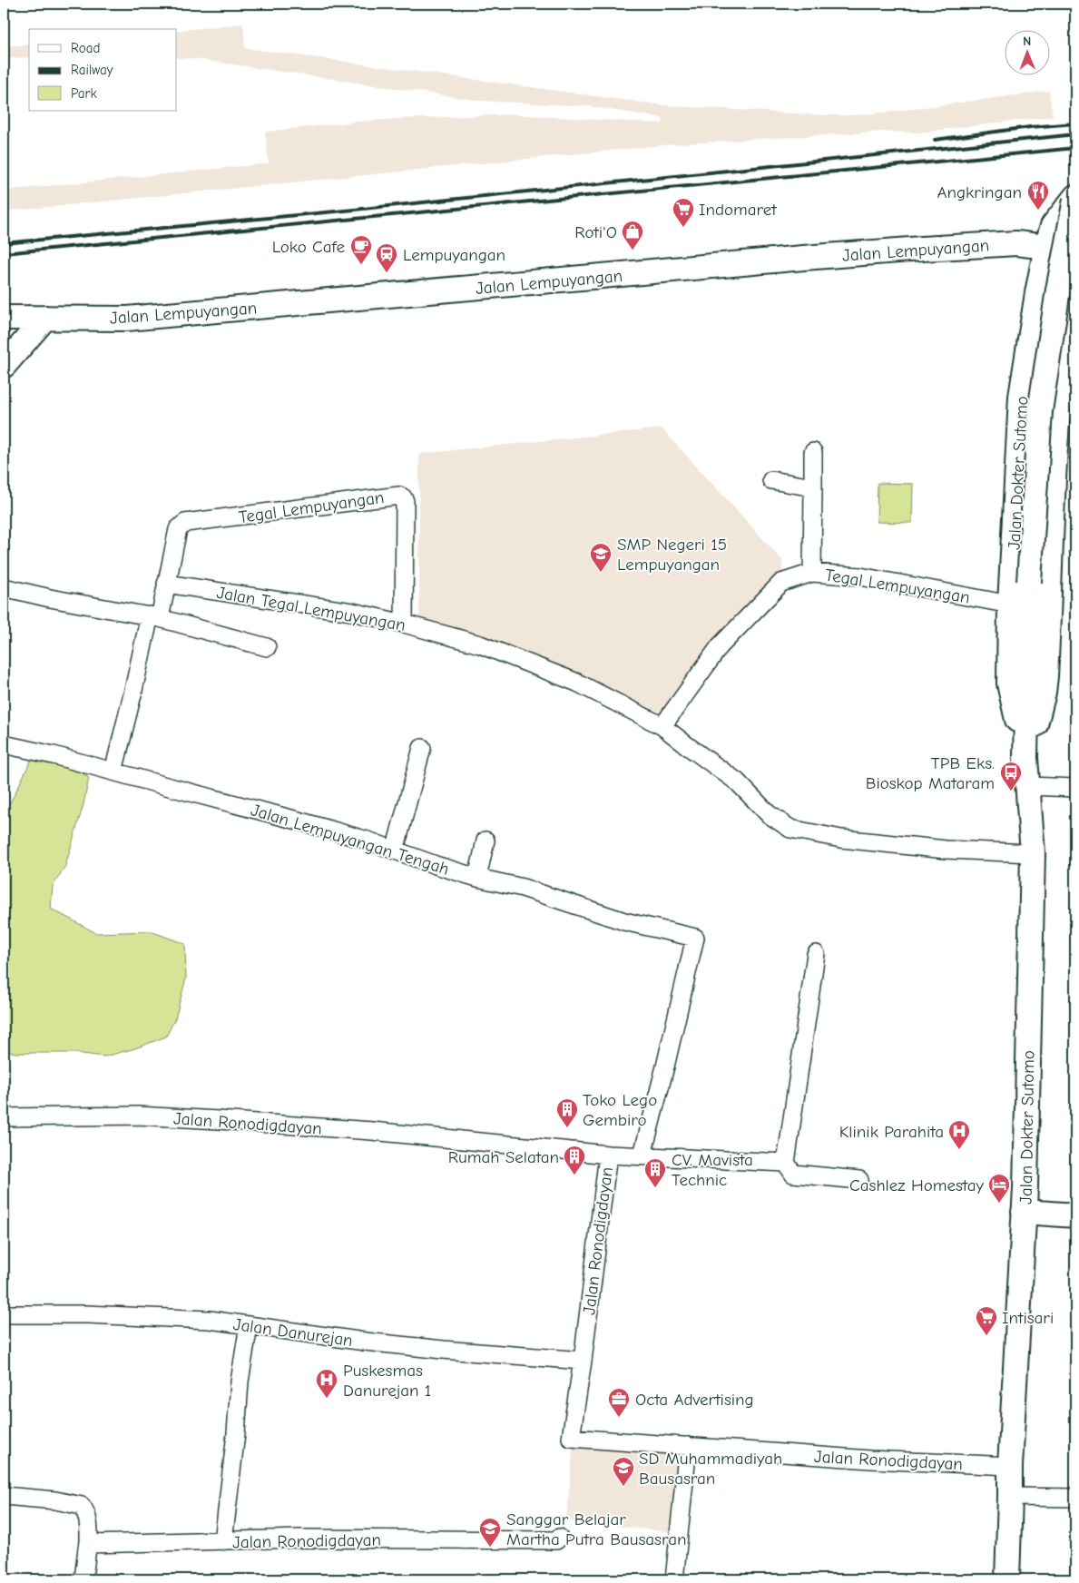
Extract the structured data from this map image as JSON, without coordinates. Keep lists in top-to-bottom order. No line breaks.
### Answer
{"streets":{"main road":["Jalan Lempuyangan","Jalan Dokter Sutomo"],"street":["Tegal Lempuyangan","Jalan Tegal Lempuyangan","Jalan Lempuyangan Tengah","Jalan Ronodigdayan","Jalan Danurejan"]},"crossings":[["Jalan Lempuyangan","Jalan Dokter Sutomo"],["Jalan Dokter Sutomo","Tegal Lempuyangan"],["Jalan Dokter Sutomo","Jalan Tegal Lempuyangan"],["Jalan Dokter Sutomo","Jalan Ronodigdayan"],["Tegal Lempuyangan","Jalan Tegal Lempuyangan"],["Jalan Ronodigdayan","Jalan Danurejan"]],"places":{"restaurant":["Angkringan"],"supermarket":["Indomaret","Intisari"],"shop":["Roti'O"],"cafe":["Loko Cafe"],"station":["Lempuyangan"],"school or university":["SMP Negeri 15 Lempuyangan","SD Muhammadiyah Bausasran","Sanggar Belajar Martha Putra Bausasran"],"bus stop":["TPB Eks. Bioskop Mataram"],"building":["Toko Lego Gembiro","Rumah Selatan","CV. Mavista Technic"],"hospital":["Klinik Parahita","Puskesmas Danurejan 1"],"hotel":["Cashlez Homestay"],"office":["Octa Advertising"]},"legend":["Road","Railway","Park"],"north":"top"}
